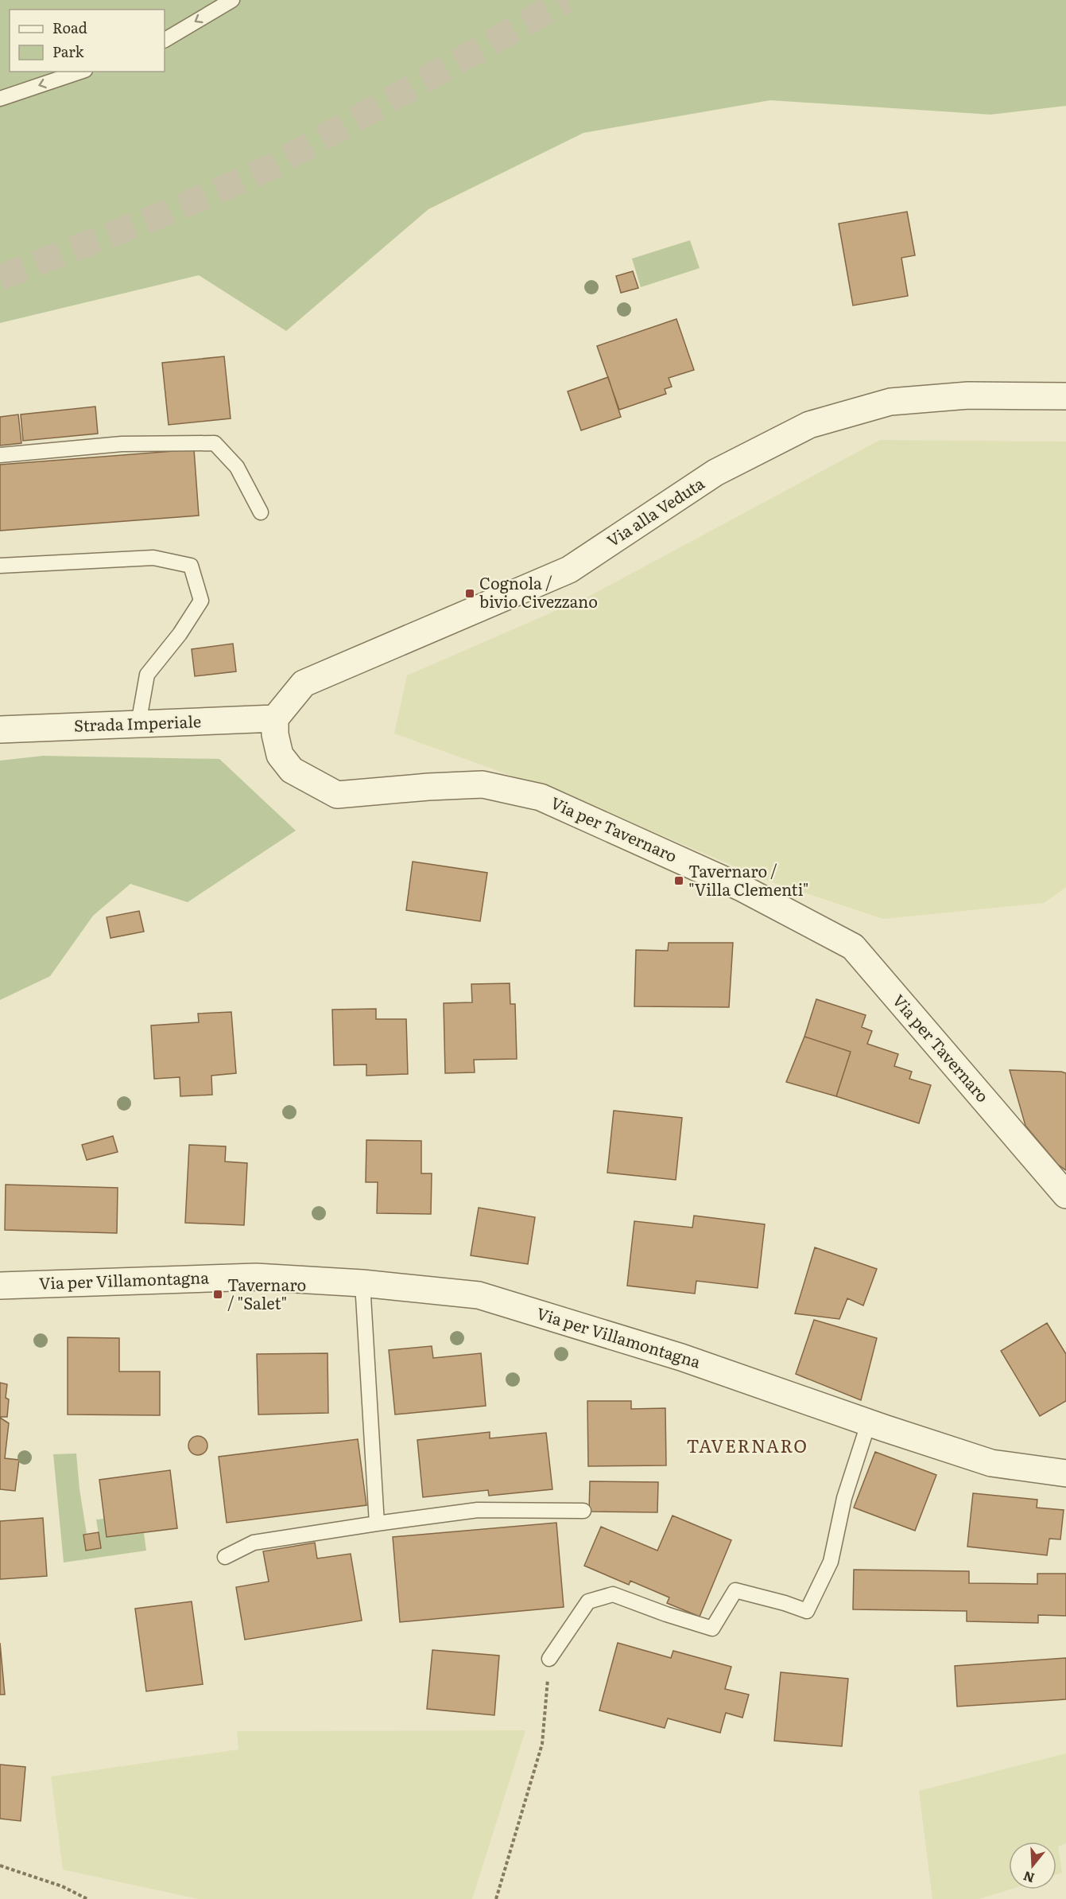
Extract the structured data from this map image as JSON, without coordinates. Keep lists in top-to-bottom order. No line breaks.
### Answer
{"streets":{"street":["Via alla Veduta","Strada Imperiale","Via per Tavernaro","Via per Villamontagna"]},"crossings":[["Via alla Veduta","Strada Imperiale"],["Via alla Veduta","Via per Tavernaro"],["Strada Imperiale","Via per Tavernaro"]],"districts":["TAVERNARO"],"places":{"transit":["Cognola / bivio Civezzano","Tavernaro / \"Villa Clementi\"","Tavernaro / \"Salet\""]},"legend":["Road","Park"],"north":"bottom"}
